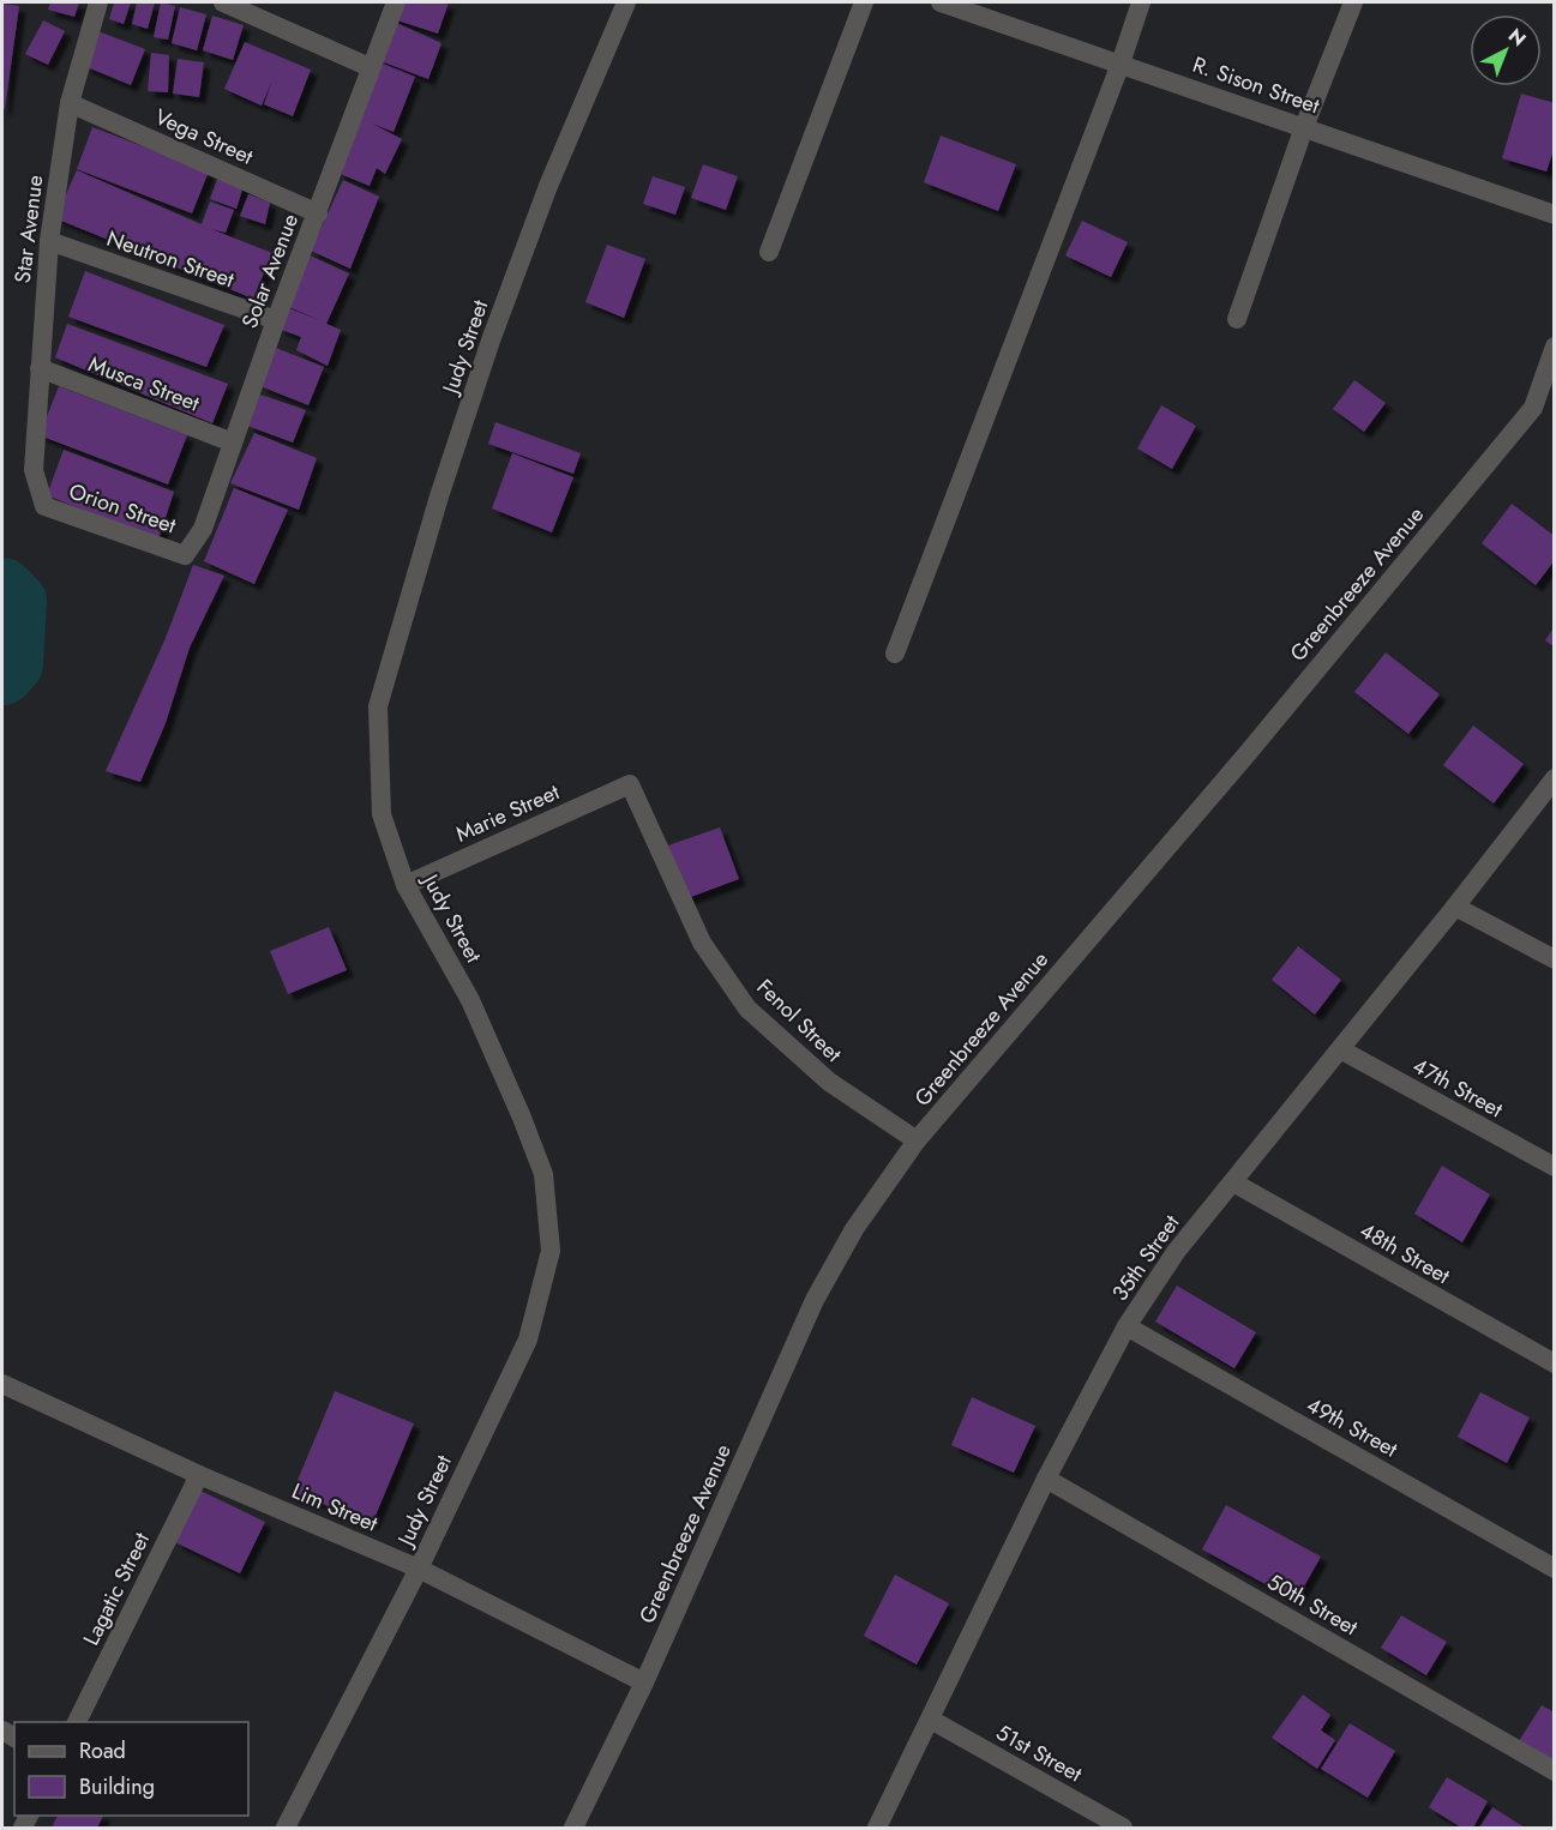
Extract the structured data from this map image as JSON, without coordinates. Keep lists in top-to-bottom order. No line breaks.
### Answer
{"streets":{"street":["R. Sison Street","Vega Street","Star Avenue","Neutron Street","Solar Avenue","Judy Street","Musca Street","Orion Street","Greenbreeze Avenue","Marie Street","Fenol Street","47th Street","48th Street","35th Street","49th Street","Lim Street","Lagatic Street","50th Street","51st Street"]},"crossings":[["Vega Street","Star Avenue"],["Vega Street","Solar Avenue"],["Star Avenue","Neutron Street"],["Star Avenue","Musca Street"],["Star Avenue","Orion Street"],["Neutron Street","Solar Avenue"],["Solar Avenue","Musca Street"],["Solar Avenue","Orion Street"],["Judy Street","Marie Street"],["Judy Street","Lim Street"],["Greenbreeze Avenue","Fenol Street"],["Greenbreeze Avenue","Lim Street"],["Marie Street","Fenol Street"],["47th Street","35th Street"],["48th Street","35th Street"],["35th Street","49th Street"],["35th Street","50th Street"],["35th Street","51st Street"],["Lim Street","Lagatic Street"]],"legend":["Road","Building"],"north":"top right"}
